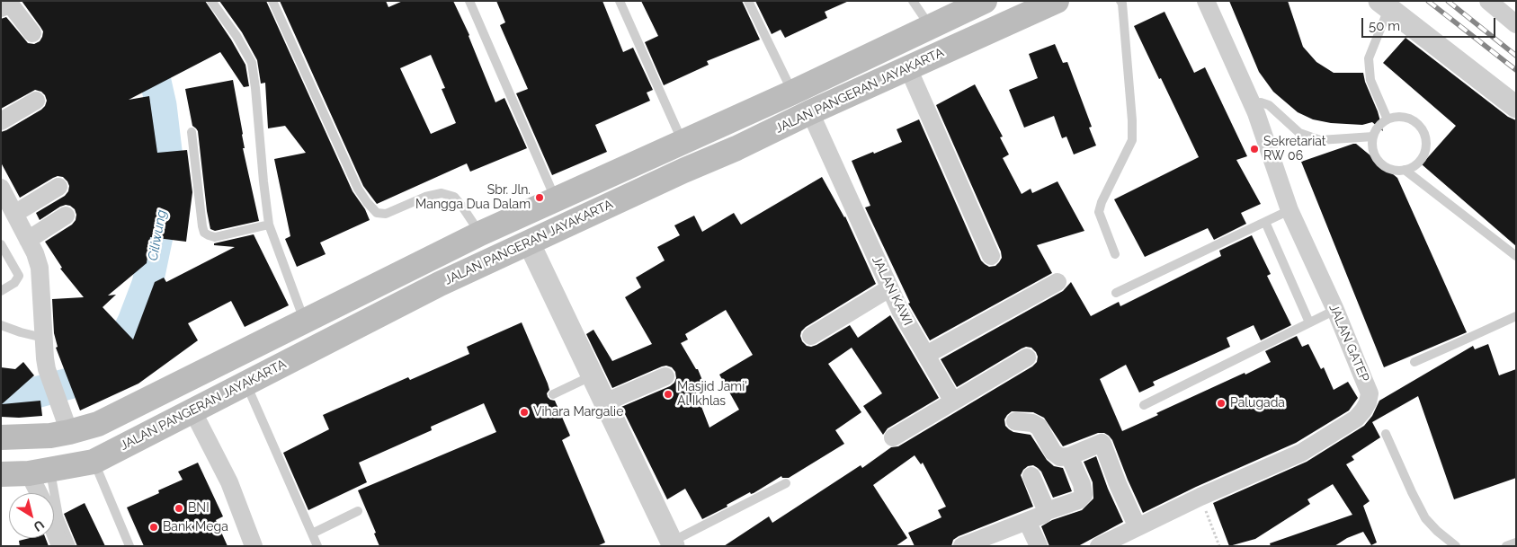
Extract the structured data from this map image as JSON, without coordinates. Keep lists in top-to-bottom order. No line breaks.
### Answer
{"streets":{"main road":["JALAN PANGERAN JAYAKARTA"],"street":["JALAN KAWI","JALAN GATEP"]},"crossings":[["JALAN PANGERAN JAYAKARTA","JALAN KAWI"]],"water":["Ciliwung"],"places":["Sekretariat RW 06","Sbr. Jln. Mangga Dua Dalam","Masjid Jami' Al Ikhlas","Palugada","Vihara Margalie","BNI","Bank Mega"],"scale_bar":"50 m","north":"bottom right"}
